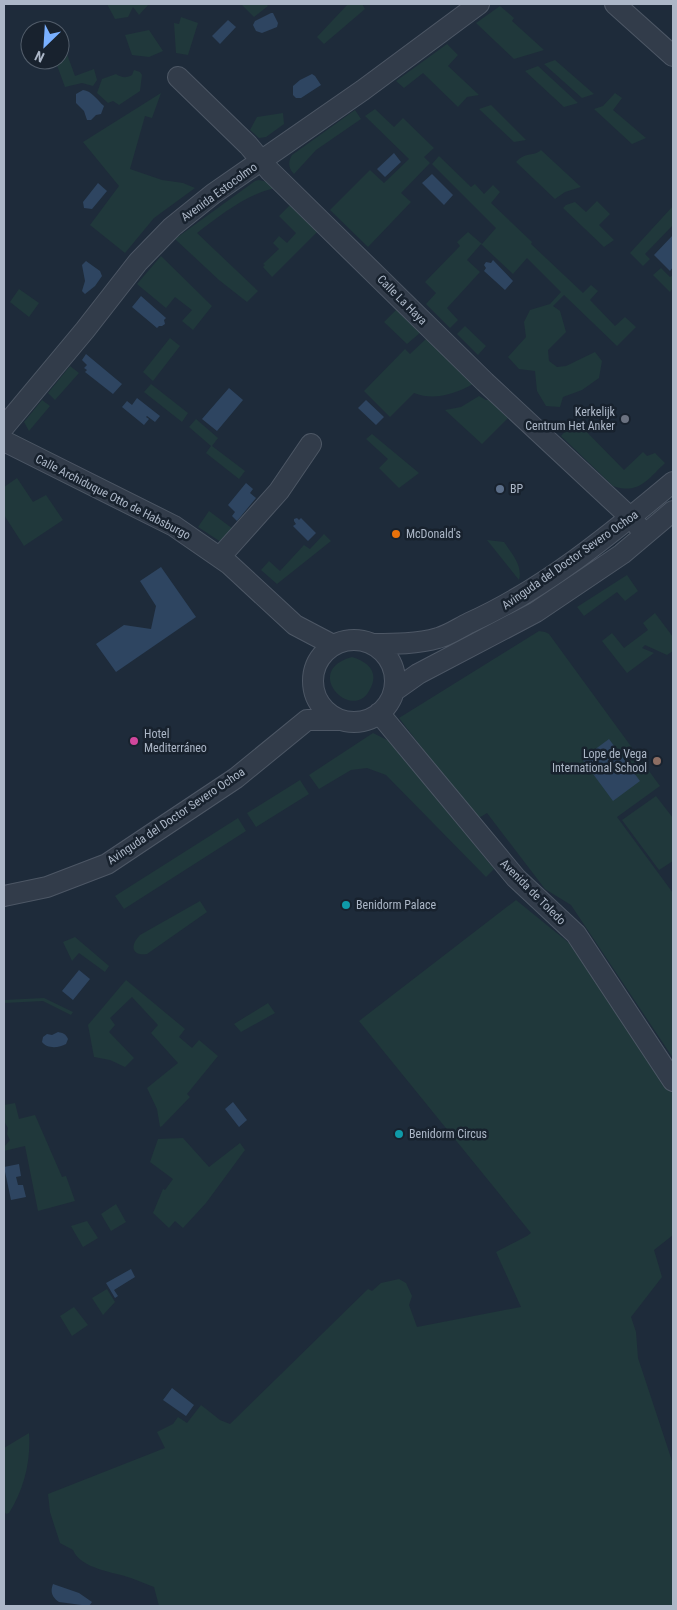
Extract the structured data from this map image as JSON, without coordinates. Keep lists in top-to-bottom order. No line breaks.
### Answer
{"streets":{"street":["Avenida Estocolmo","Calle La Haya","Calle Archiduque Otto de Habsburgo","Avinguda del Doctor Severo Ochoa","Avenida de Toledo"]},"crossings":[["Avenida Estocolmo","Calle La Haya"],["Calle La Haya","Avinguda del Doctor Severo Ochoa"],["Avinguda del Doctor Severo Ochoa","Avenida de Toledo"]],"places":["Kerkelijk Centrum Het Anker","BP","McDonald's","Hotel Mediterráneo","Lope de Vega International School","Benidorm Palace","Benidorm Circus"],"north":"bottom left"}
